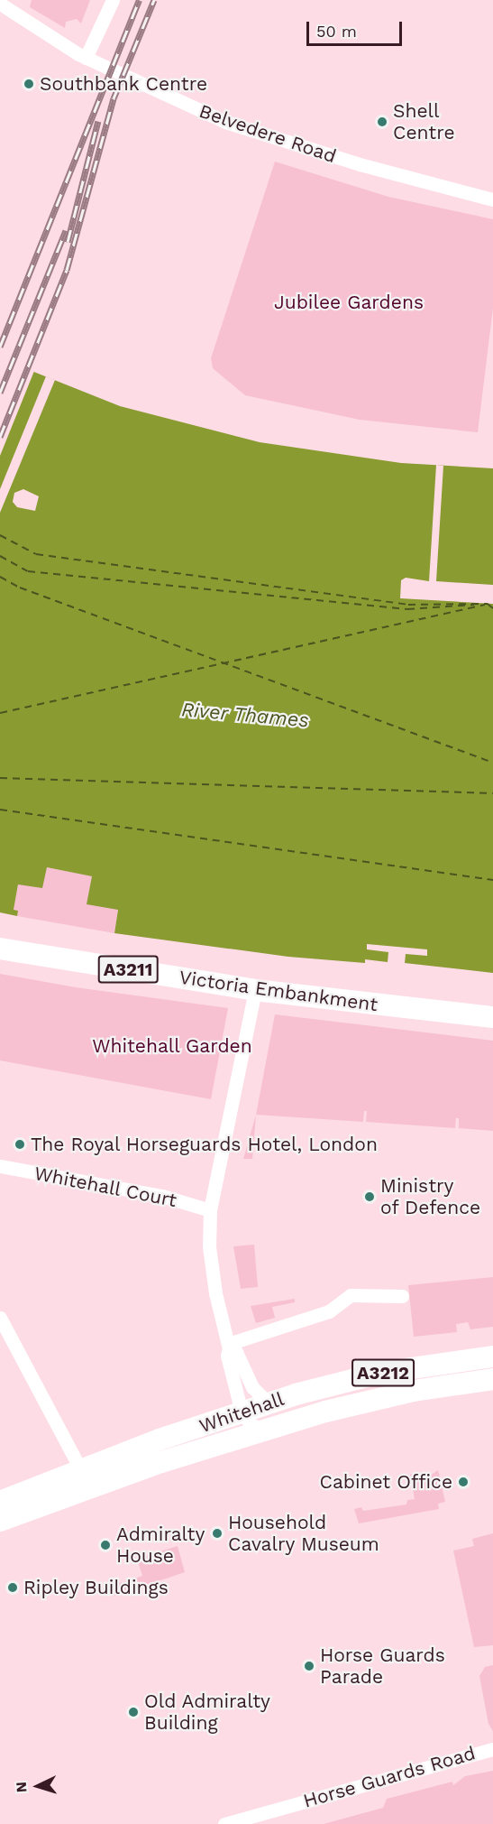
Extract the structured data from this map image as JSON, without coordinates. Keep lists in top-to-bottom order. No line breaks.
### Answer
{"streets":{"main road":["A3211","Victoria Embankment","A3212","Whitehall"],"street":["Belvedere Road","Whitehall Court","Horse Guards Road"]},"water":["River Thames"],"parks":["Jubilee Gardens","Whitehall Garden"],"places":["Southbank Centre","Shell Centre","The Royal Horseguards Hotel, London","Ministry of Defence","Cabinet Office","Household Cavalry Museum","Admiralty House","Ripley Buildings","Horse Guards Parade","Old Admiralty Building"],"scale_bar":"50 m","north":"left"}
